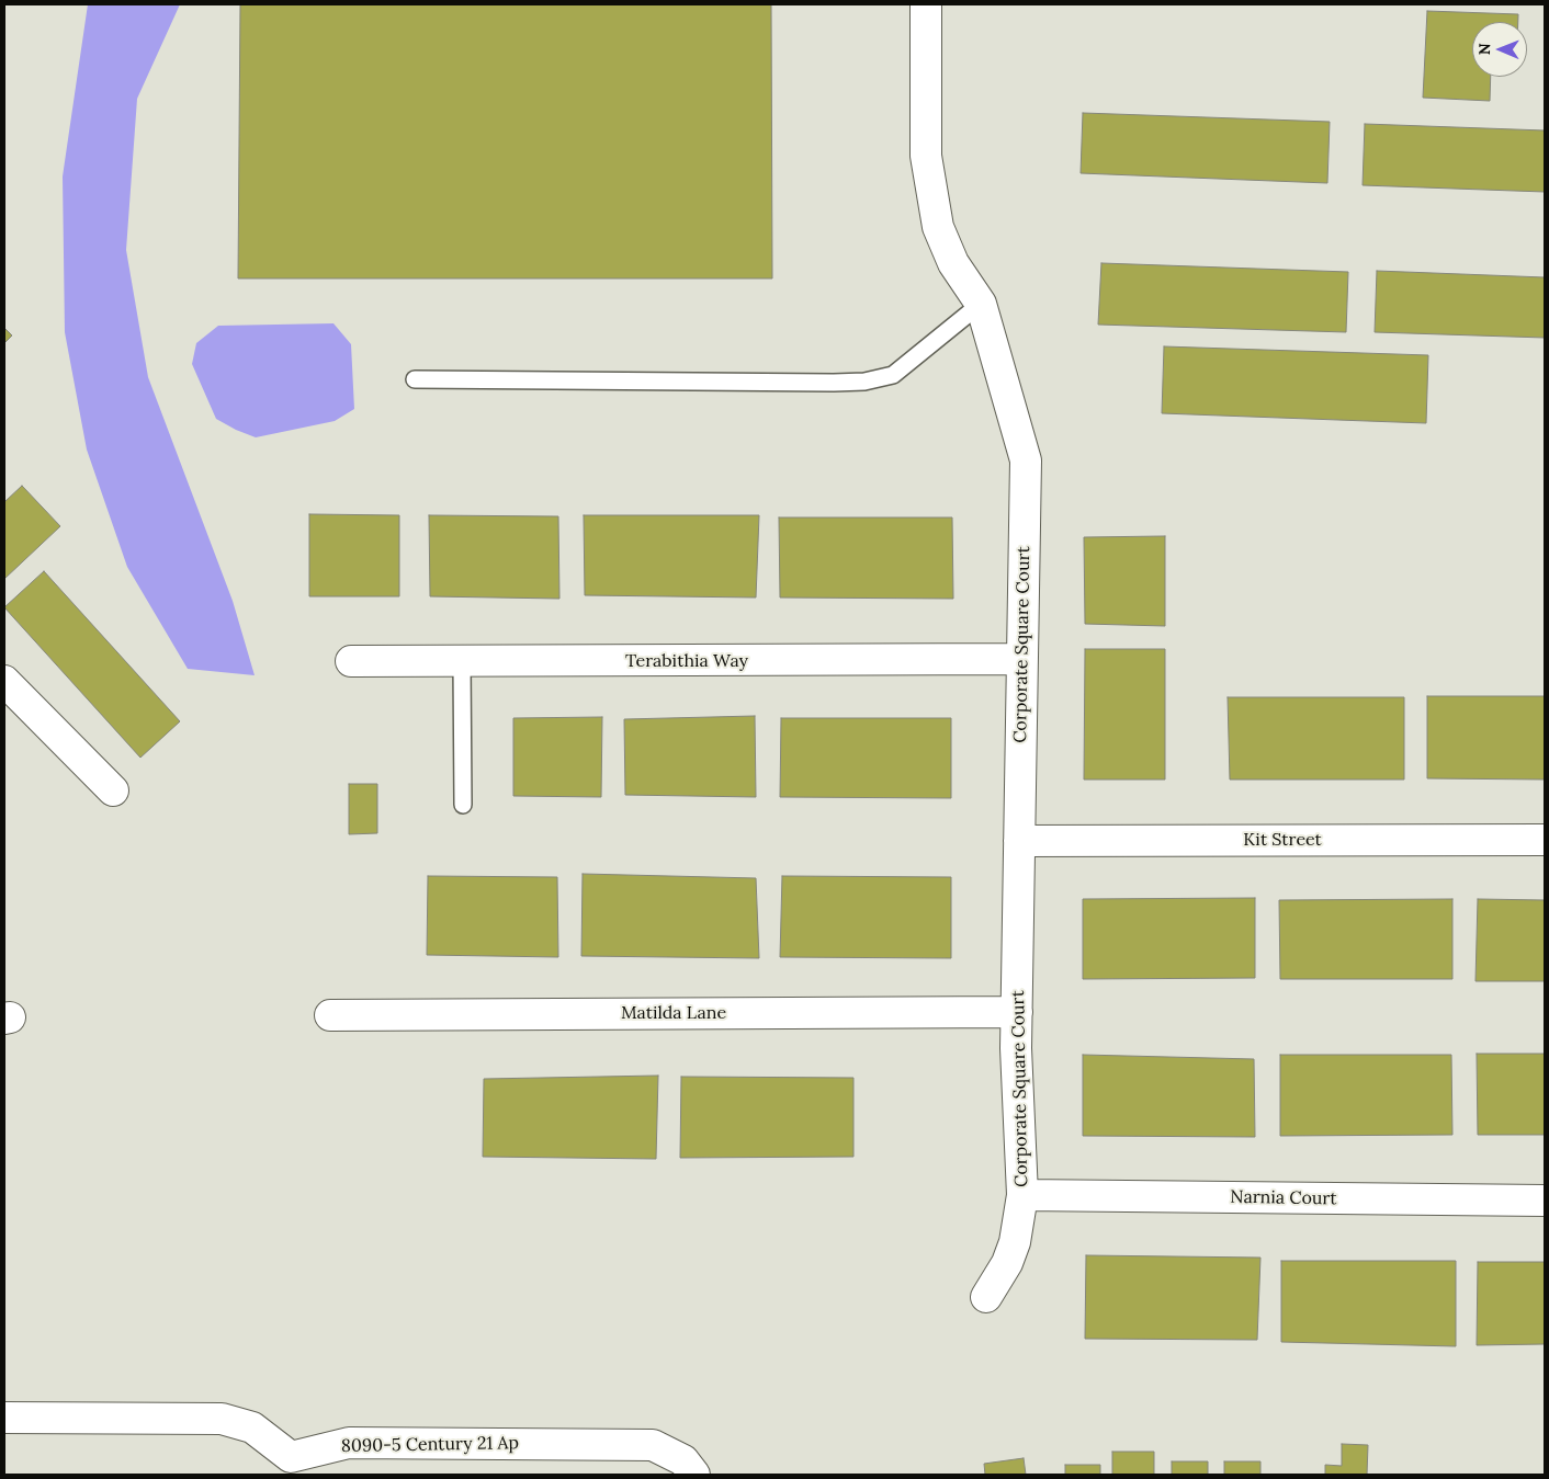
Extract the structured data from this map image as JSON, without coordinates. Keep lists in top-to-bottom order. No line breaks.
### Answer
{"streets":{"street":["Corporate Square Court","Terabithia Way","Kit Street","Matilda Lane","Narnia Court","8090-5 Century 21 Ap"]},"crossings":[["Corporate Square Court","Terabithia Way"],["Corporate Square Court","Kit Street"],["Corporate Square Court","Matilda Lane"],["Corporate Square Court","Narnia Court"]],"north":"left"}
